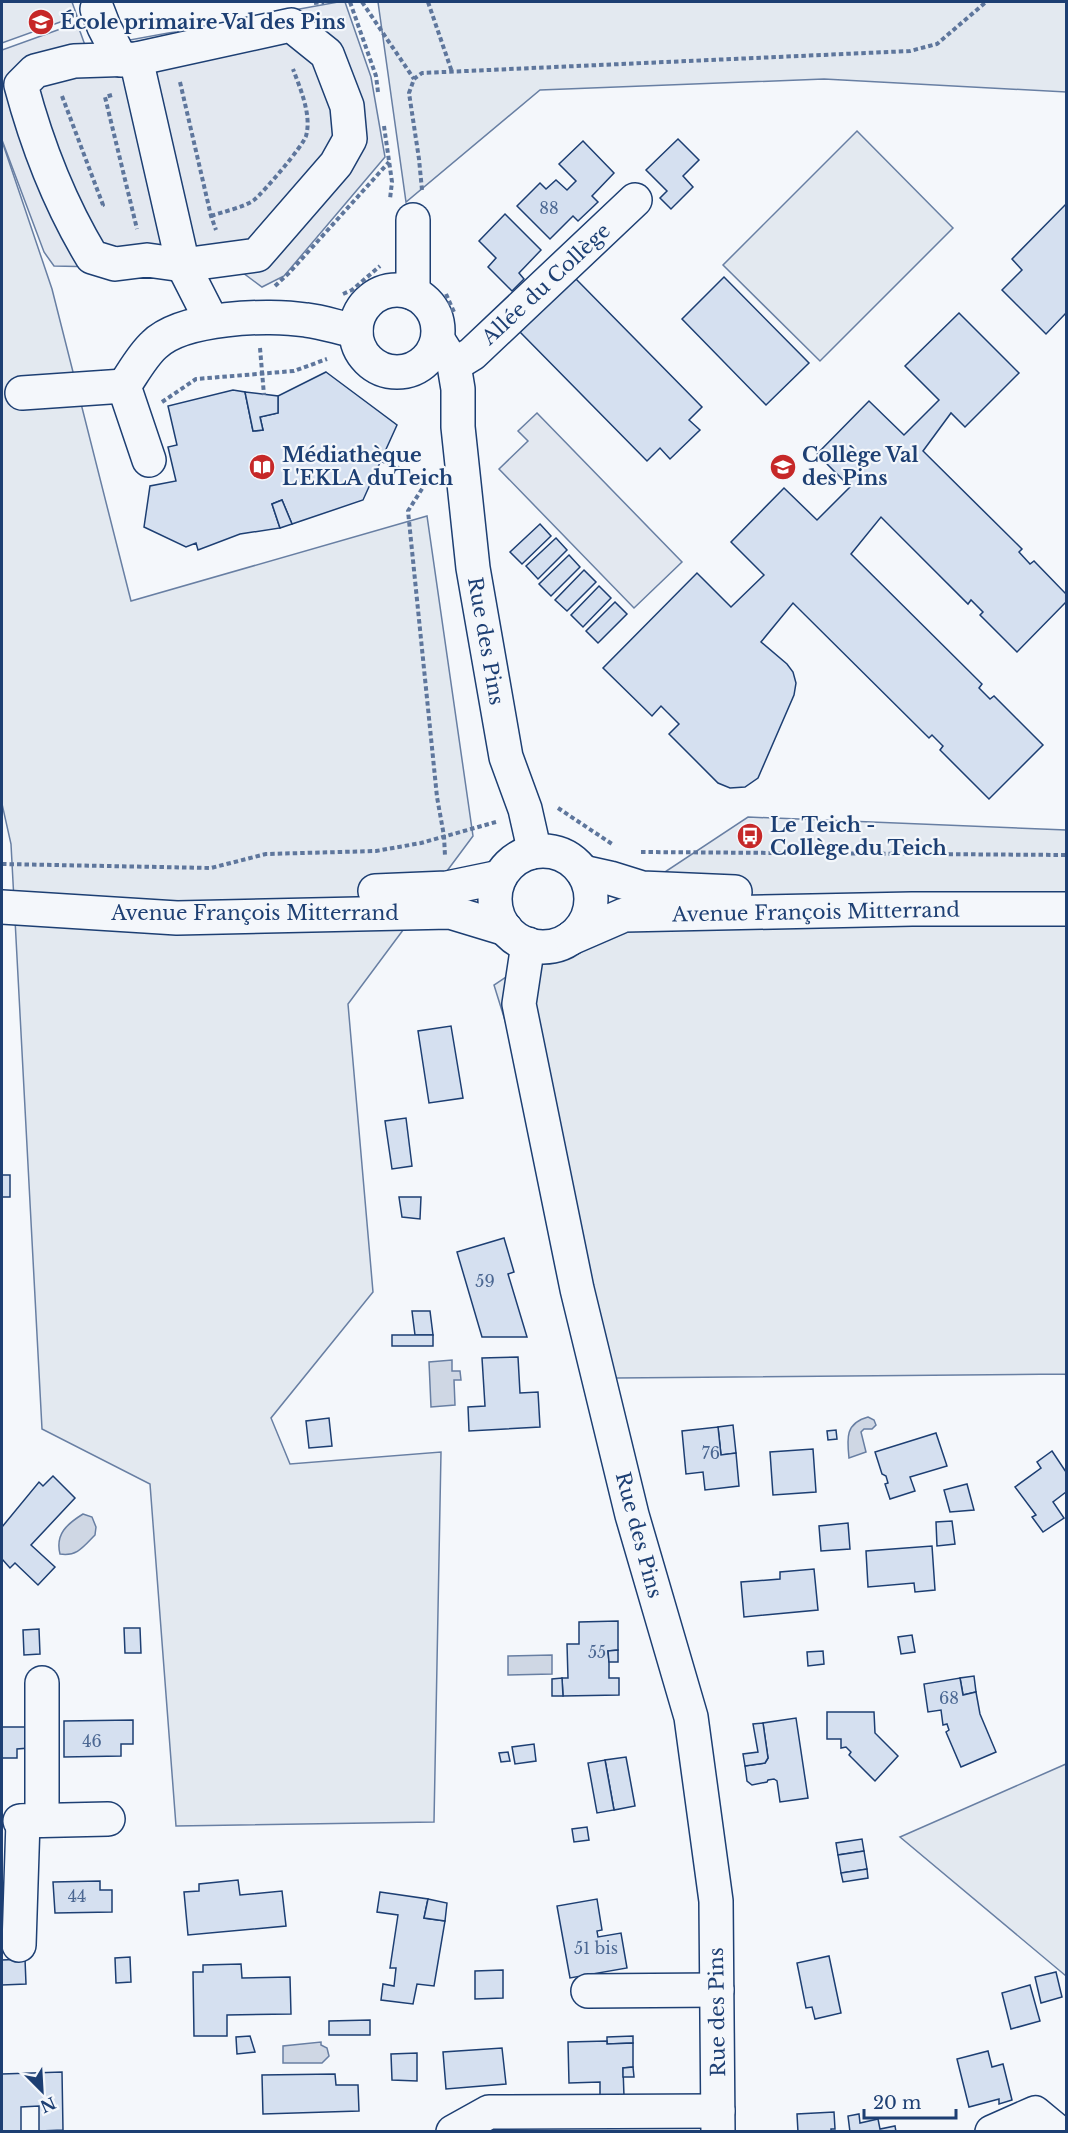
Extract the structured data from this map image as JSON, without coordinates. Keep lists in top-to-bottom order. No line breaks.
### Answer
{"streets":{"main road":["Allée du Collège","Rue des Pins","Avenue François Mitterrand"]},"crossings":[["Allée du Collège","Rue des Pins"],["Rue des Pins","Avenue François Mitterrand"]],"places":{"school or university":["École primaire Val des Pins","Collège Val des Pins"],"library":["Médiathèque L'EKLA duTeich"],"bus stop":["Le Teich - Collège du Teich"]},"house_numbers":["88","59","76","55","68","46","44","51 bis"],"scale_bar":"20 m","north":"bottom right"}
